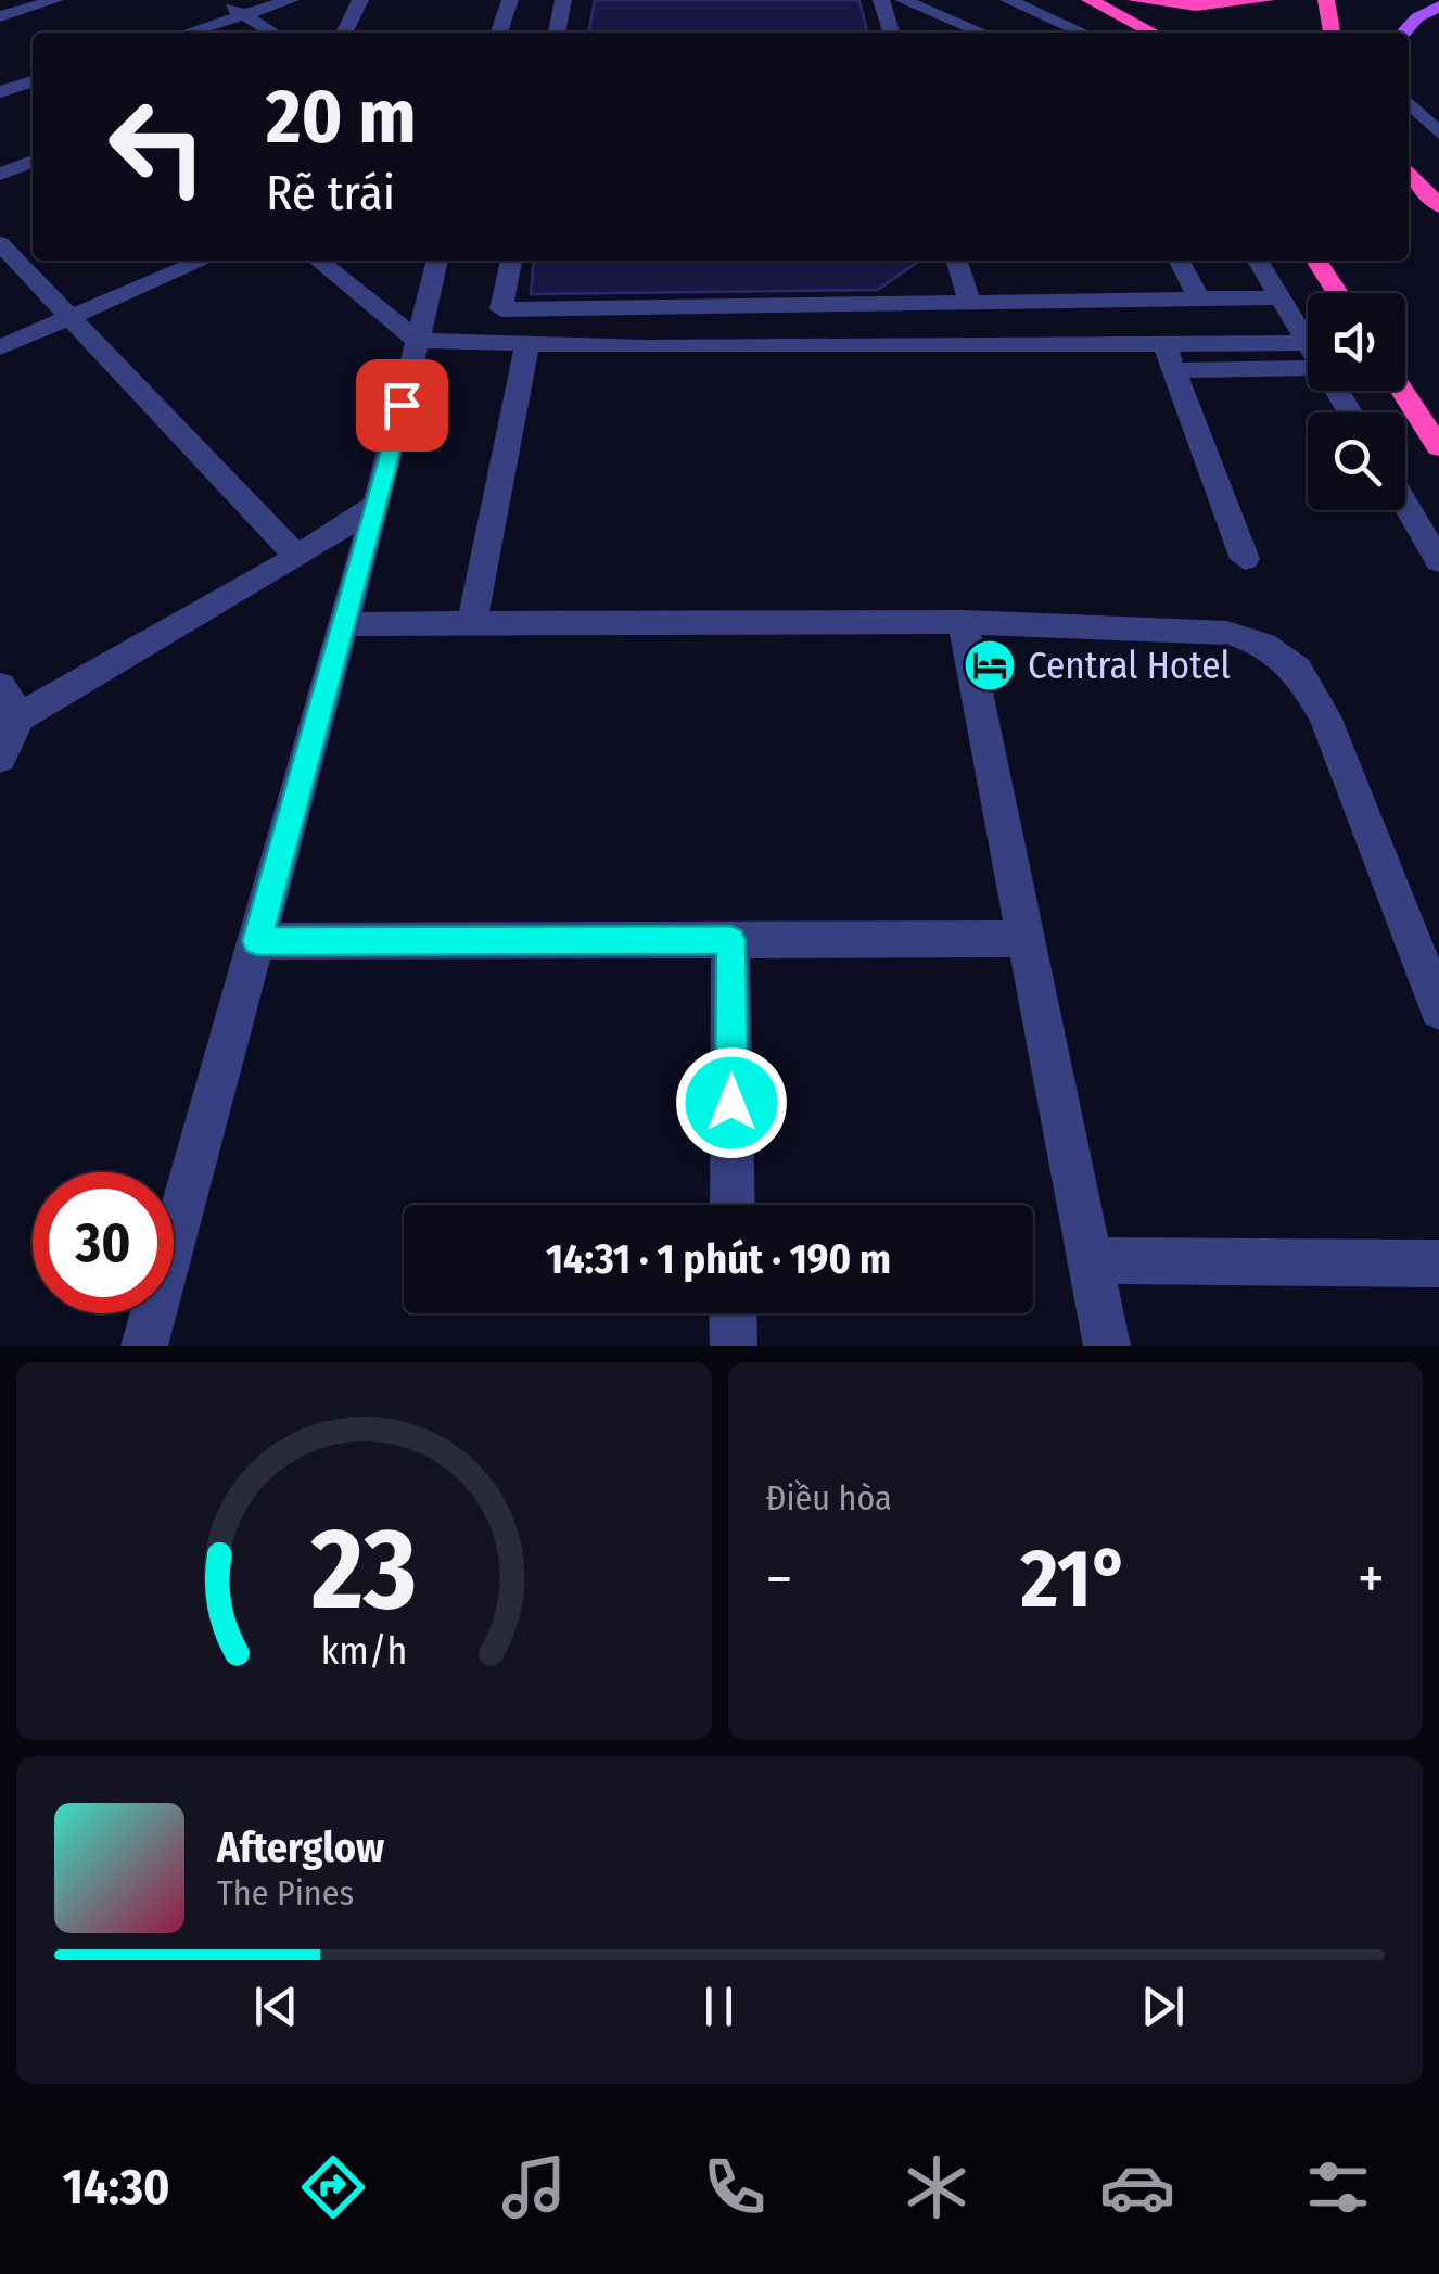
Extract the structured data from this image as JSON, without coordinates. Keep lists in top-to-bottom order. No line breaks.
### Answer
{"places":{"hotel":["Central Hotel"]},"page":{"turn":["20 m","Rẽ trái"],"limit":"30","trip":"14:31 · 1 phút · 190 m","tile":"Điều hòa","heat":["−","21°","+"],"song":["Afterglow","The Pines"],"tabs":"14:30","gauge":["23","km/h"]}}
